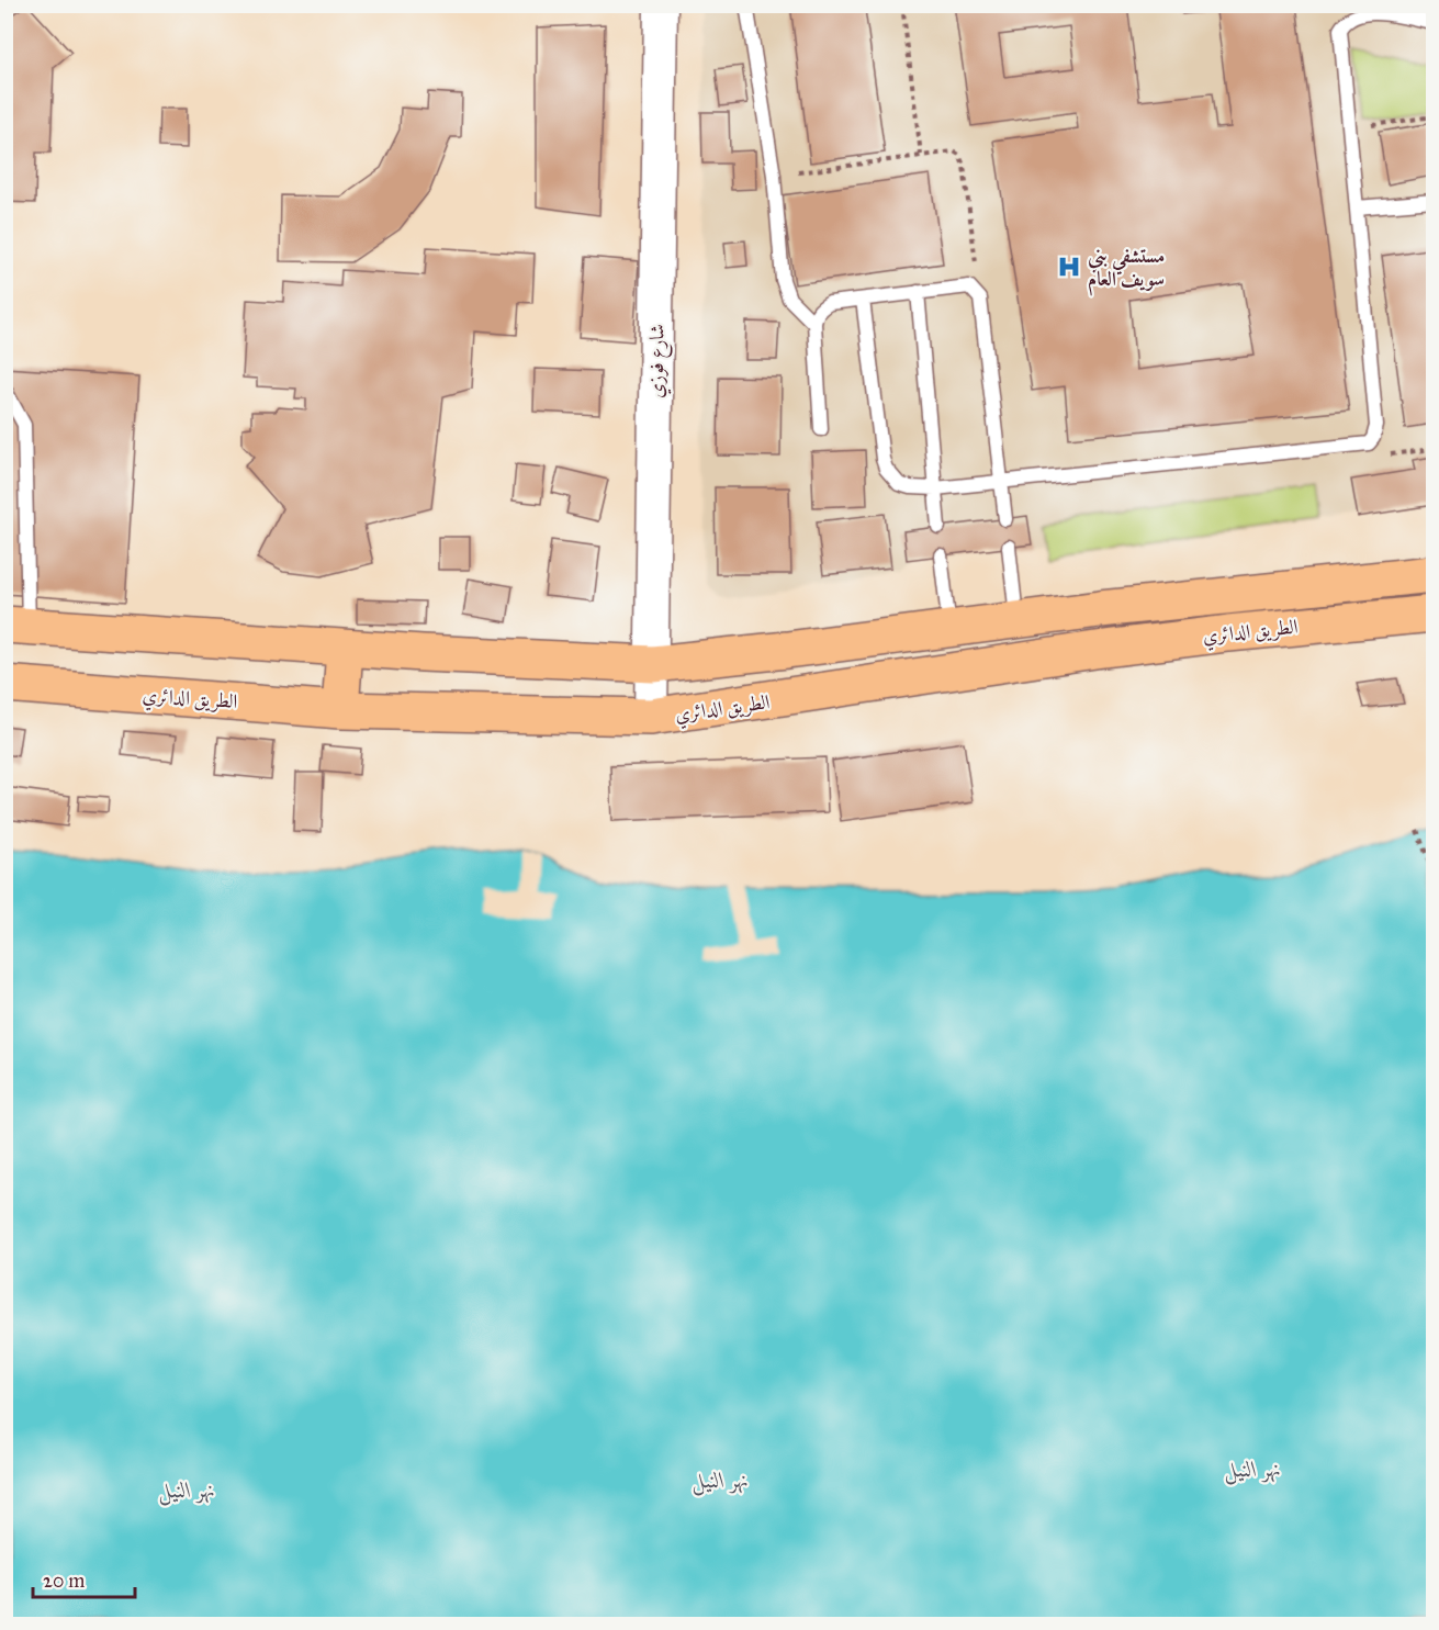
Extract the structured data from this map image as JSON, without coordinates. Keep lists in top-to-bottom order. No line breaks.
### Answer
{"streets":{"highway":["الطريق الدائري"],"street":["شارع فوزي"]},"crossings":[["شارع فوزي","الطريق الدائري"]],"water":["نهر النيل"],"places":{"hospital":["مستشفي بني سويف العام"]},"scale_bar":"20 m"}
